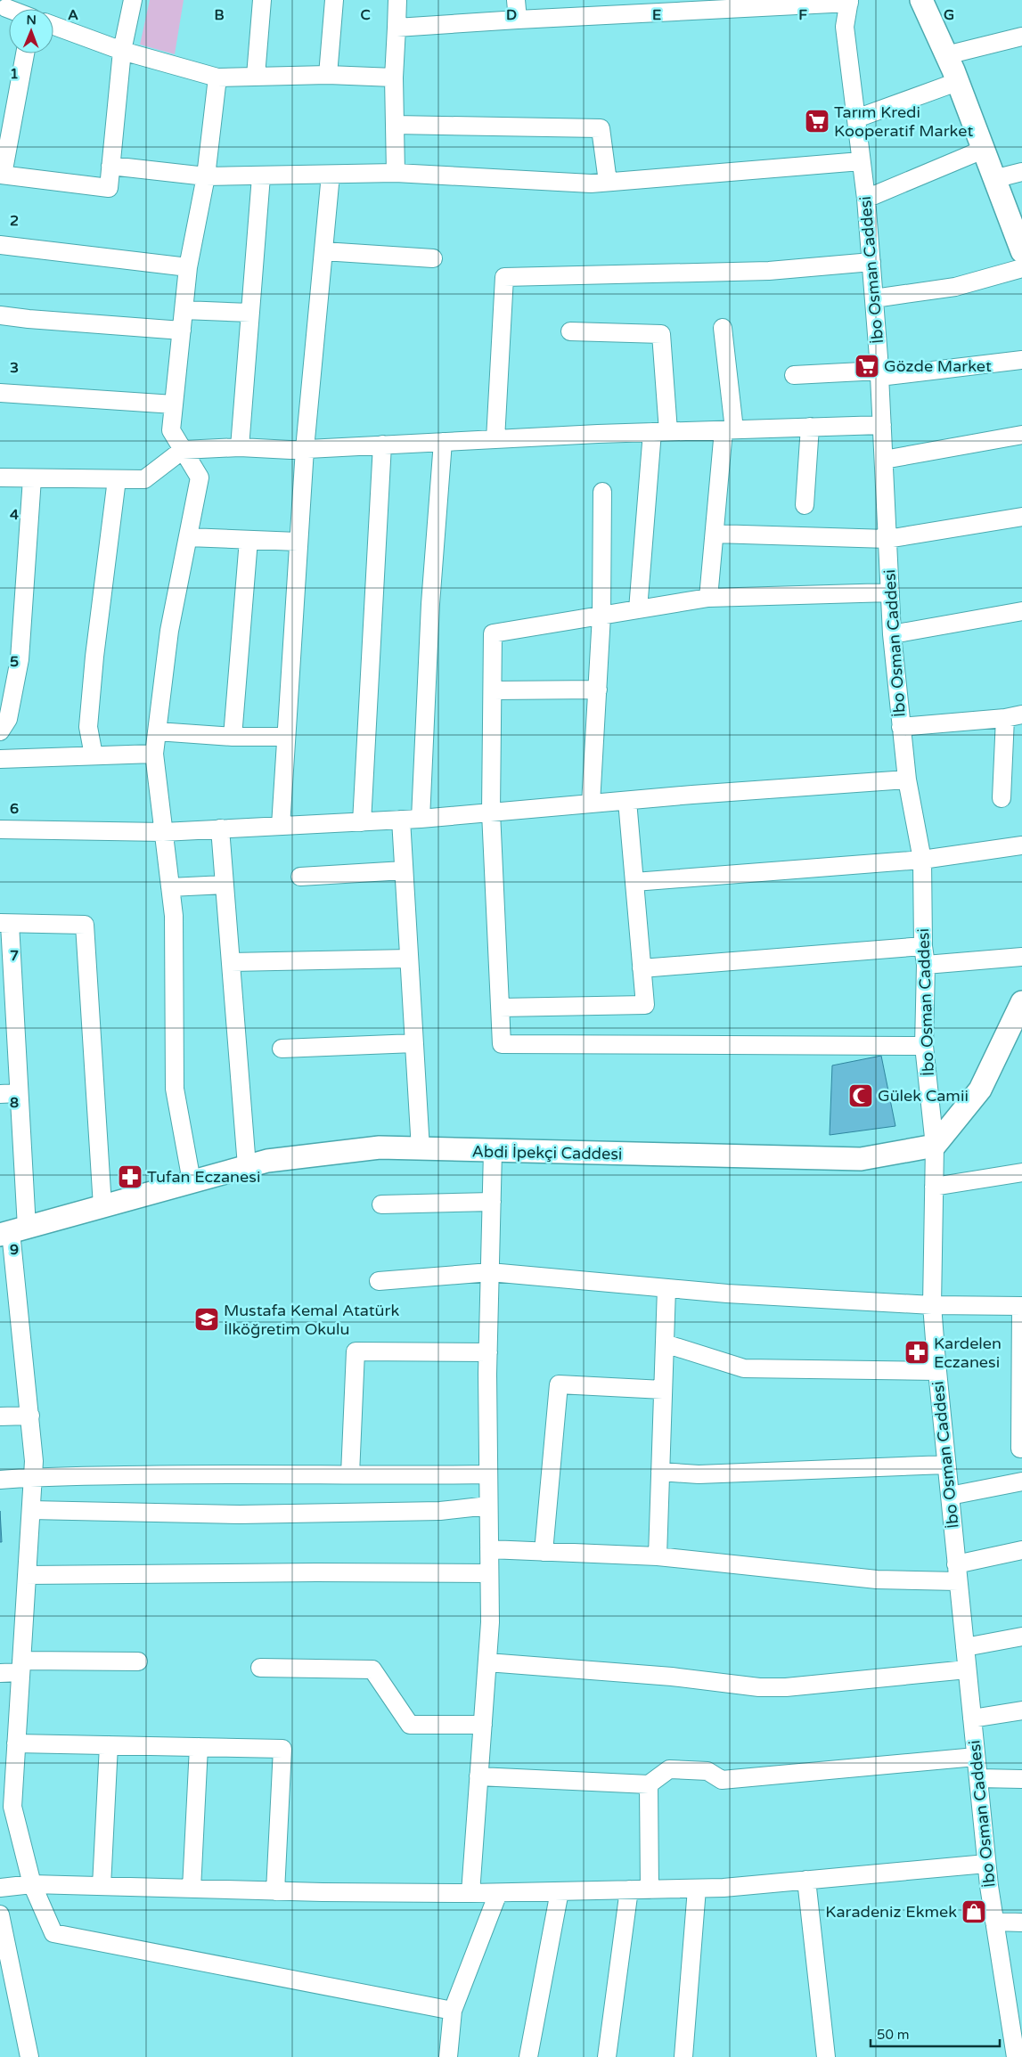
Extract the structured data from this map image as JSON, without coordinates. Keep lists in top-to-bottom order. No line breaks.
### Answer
{"streets":{"main road":["Abdi İpekçi Caddesi"],"street":["İbo Osman Caddesi"]},"crossings":[["İbo Osman Caddesi","Abdi İpekçi Caddesi"]],"places":{"supermarket":["Tarım Kredi Kooperatif Market","Gözde Market"],"mosque":["Gülek Camii"],"pharmacy":["Tufan Eczanesi","Kardelen Eczanesi"],"school or university":["Mustafa Kemal Atatürk İlköğretim Okulu"],"shop":["Karadeniz Ekmek"]},"scale_bar":"50 m","north":"top","grid":{"columns":["A","B","C","D","E","F","G"],"rows":["1","2","3","4","5","6","7","8","9"]}}
